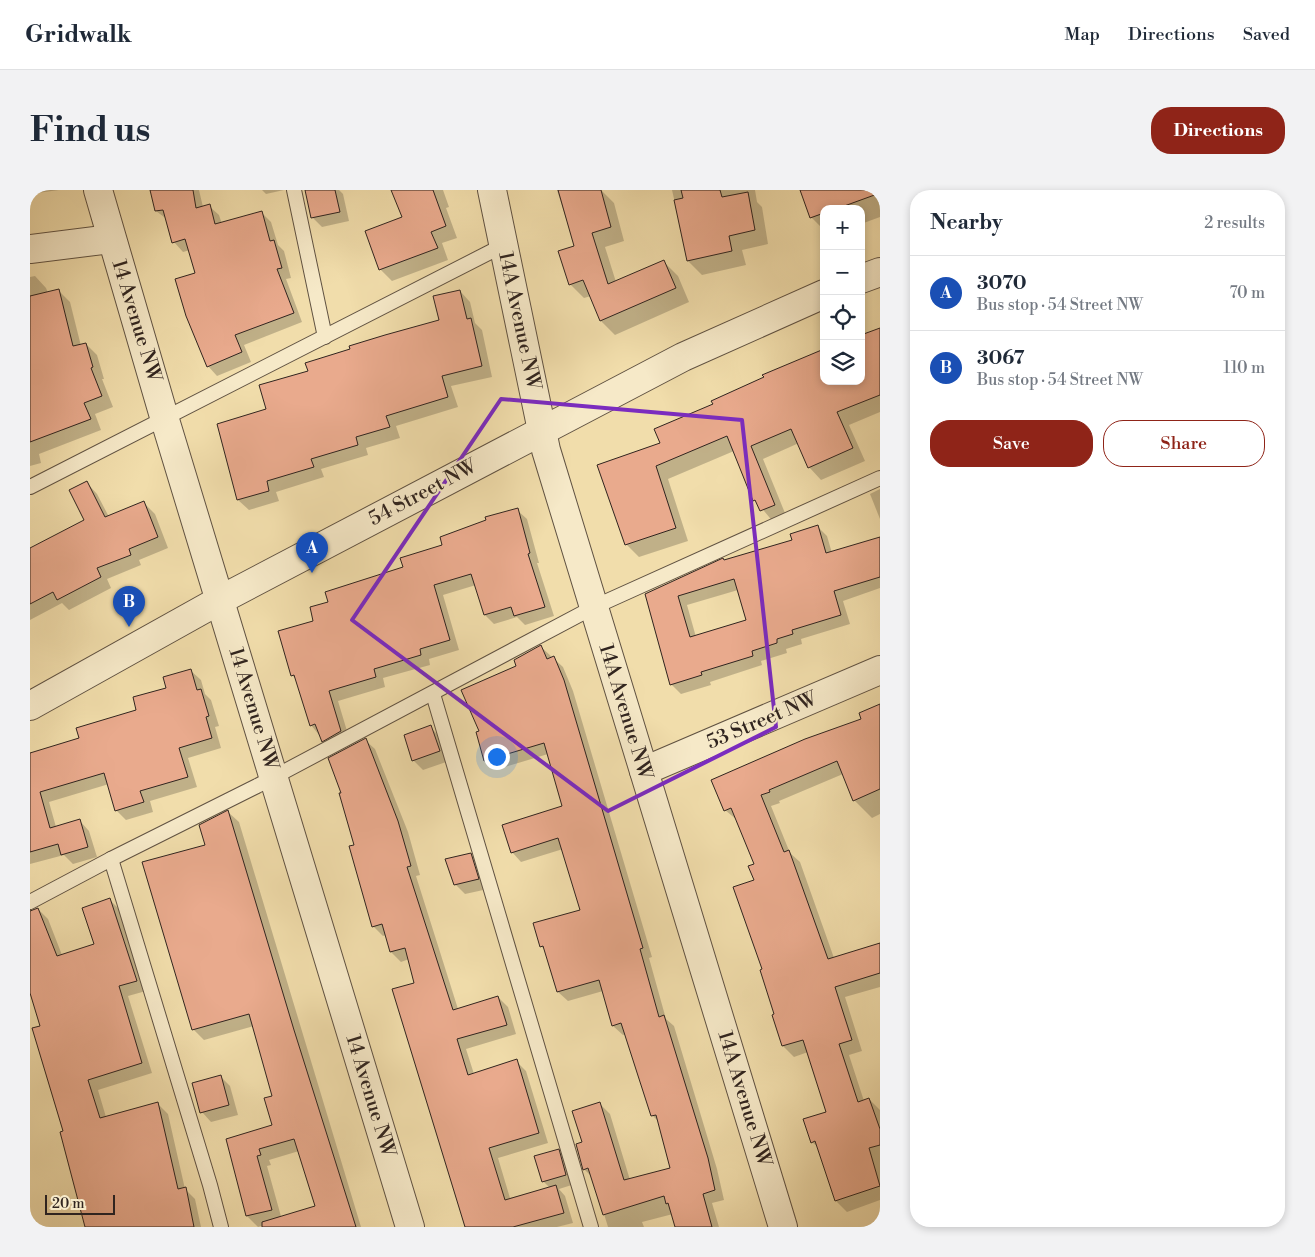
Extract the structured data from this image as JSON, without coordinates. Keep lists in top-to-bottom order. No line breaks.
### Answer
{"streets":{"street":["14 Avenue NW","14A Avenue NW","54 Street NW","53 Street NW"]},"crossings":[["14 Avenue NW","54 Street NW"],["14A Avenue NW","54 Street NW"],["14A Avenue NW","53 Street NW"]],"scale_bar":"20 m","page":{"header":"Gridwalk","nav":["Map","Directions","Saved"],"buttons":["Directions",["Save","Share"]],"title":"Find us","heading":["Nearby","2 results"],"map_buttons":["+","−"],"list":[{"mark":"A","name":"3070","note":"Bus stop · 54 Street NW","value":"70 m"},{"mark":"B","name":"3067","note":"Bus stop · 54 Street NW","value":"110 m"}],"pins":["A","B"],"scale":"20 m"}}
